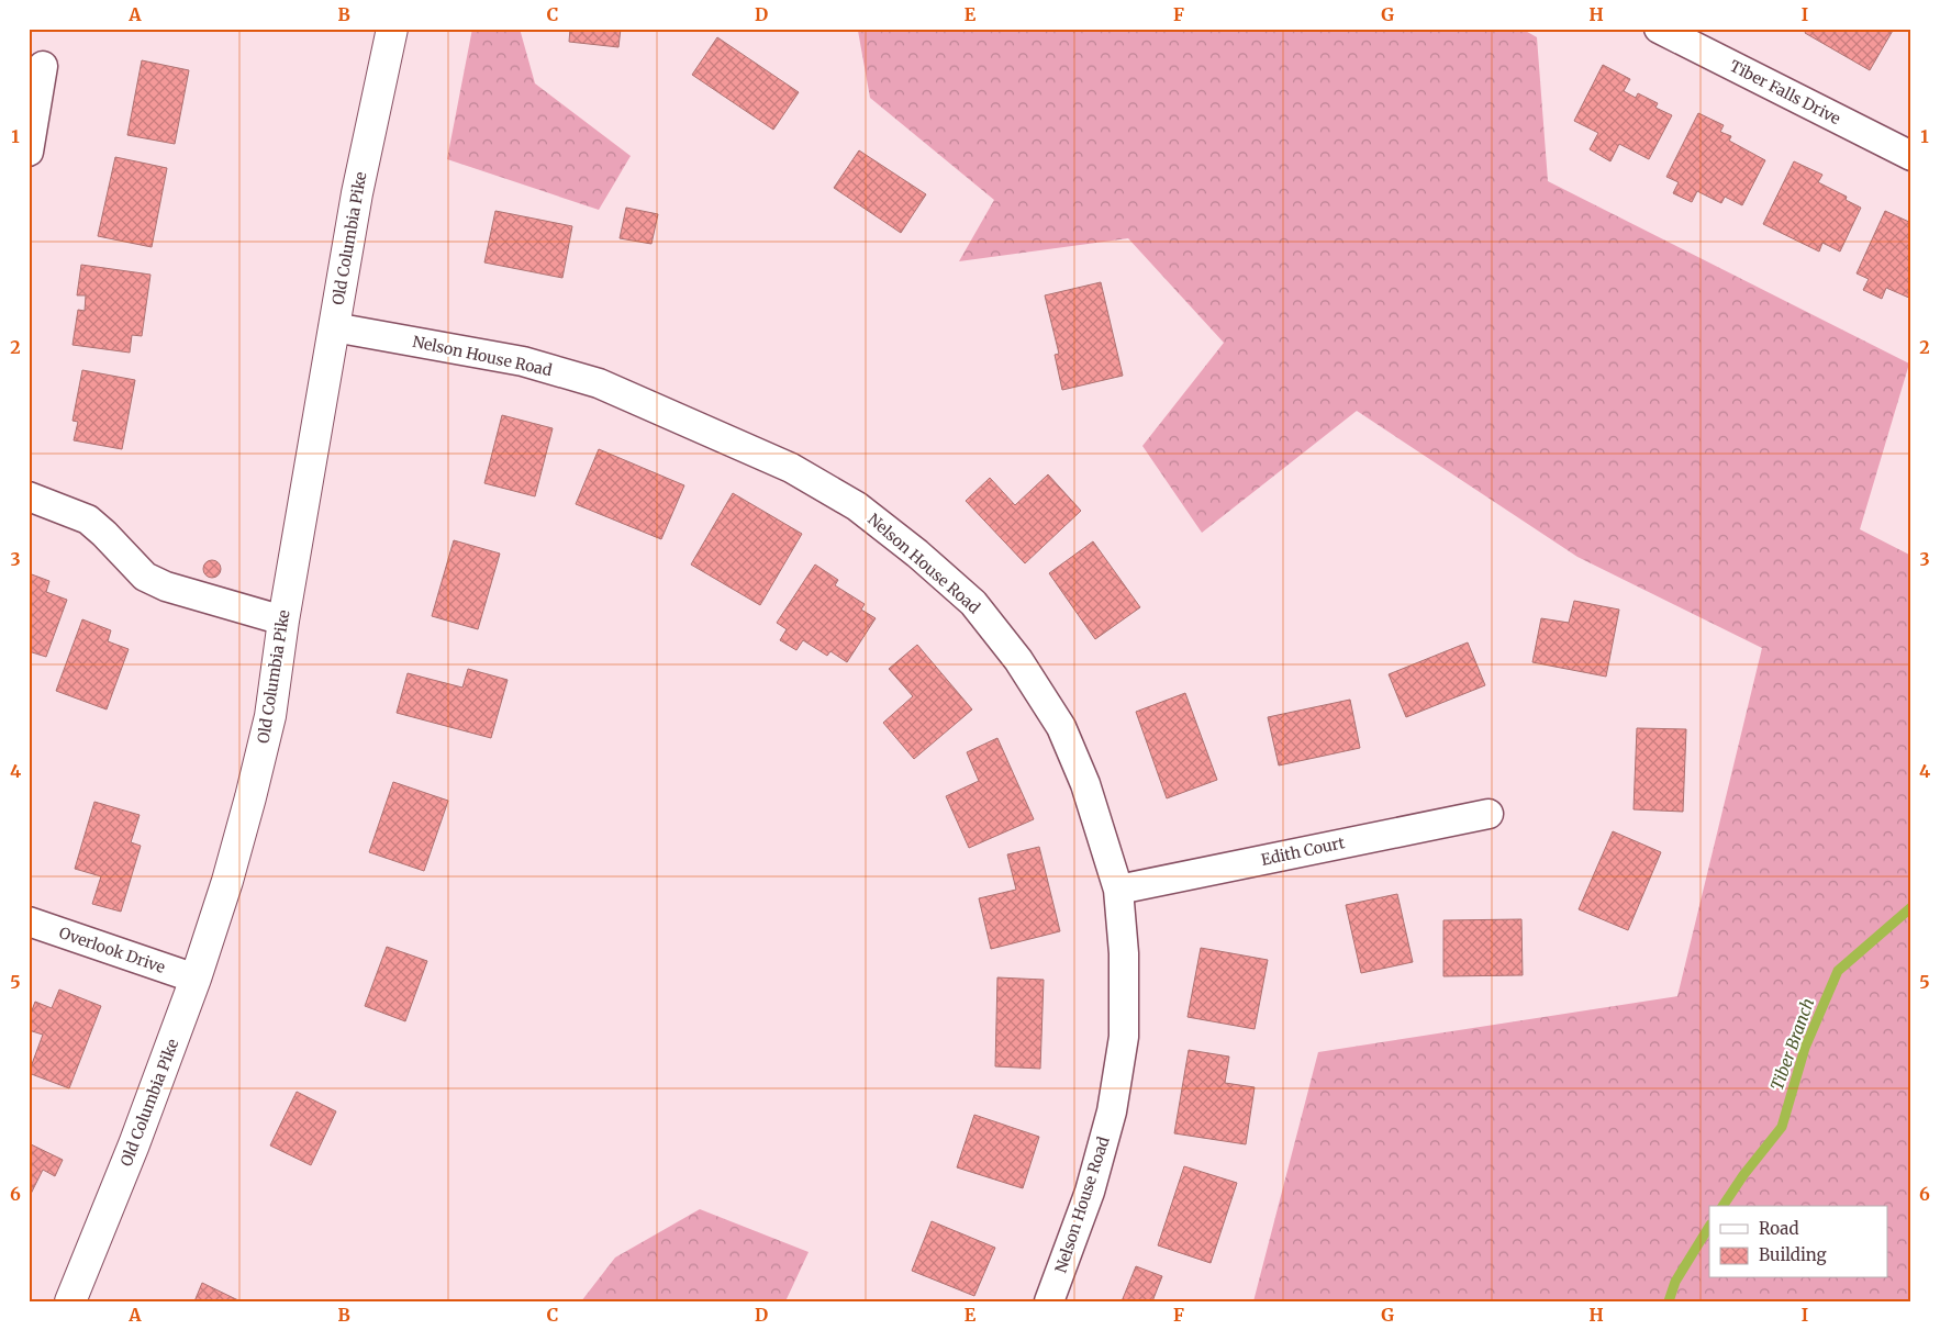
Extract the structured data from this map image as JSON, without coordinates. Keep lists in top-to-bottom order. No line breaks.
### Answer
{"streets":{"street":["Tiber Falls Drive","Old Columbia Pike","Nelson House Road","Edith Court","Overlook Drive"]},"crossings":[["Old Columbia Pike","Nelson House Road"],["Old Columbia Pike","Overlook Drive"],["Nelson House Road","Edith Court"]],"water":["Tiber Branch"],"legend":["Road","Building"],"grid":{"columns":["A","B","C","D","E","F","G","H","I"],"rows":["1","2","3","4","5","6"]}}
